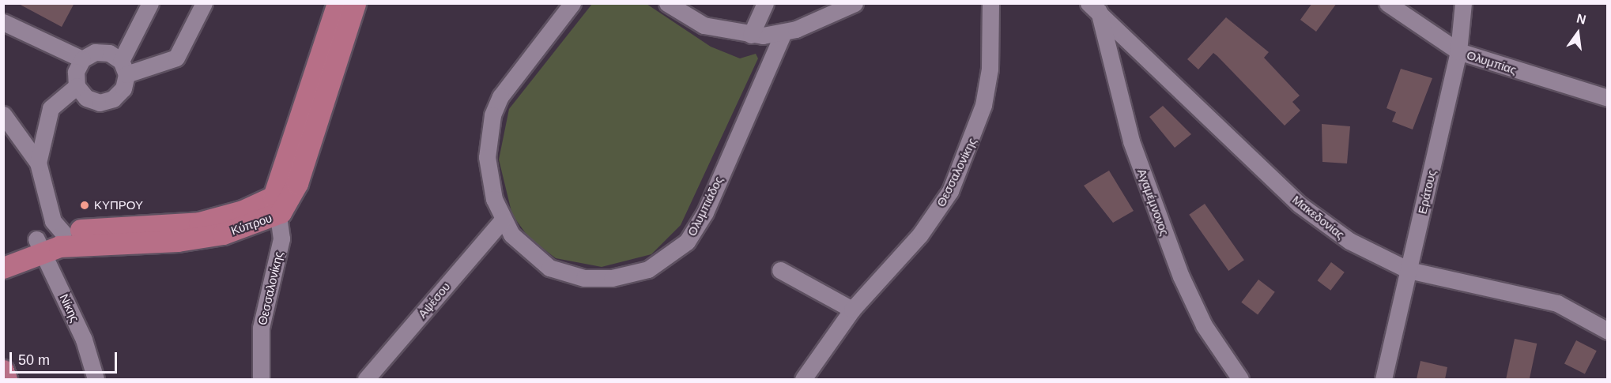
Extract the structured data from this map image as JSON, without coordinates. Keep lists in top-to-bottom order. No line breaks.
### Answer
{"streets":{"main road":["Κύπρου"],"street":["Ολυμπίας","Θεσσαλονίκης","Εράτους","Αγαμέμνονος","Ολυμπιάδος","Μακεδονίας","Αψέσου","Νίκης"]},"crossings":[["Ολυμπίας","Εράτους"],["Θεσσαλονίκης","Κύπρου"],["Εράτους","Μακεδονίας"],["Αγαμέμνονος","Μακεδονίας"],["Ολυμπιάδος","Αψέσου"],["Κύπρου","Νίκης"]],"places":["ΚΥΠΡΟΥ"],"scale_bar":"50 m","north":"top"}
